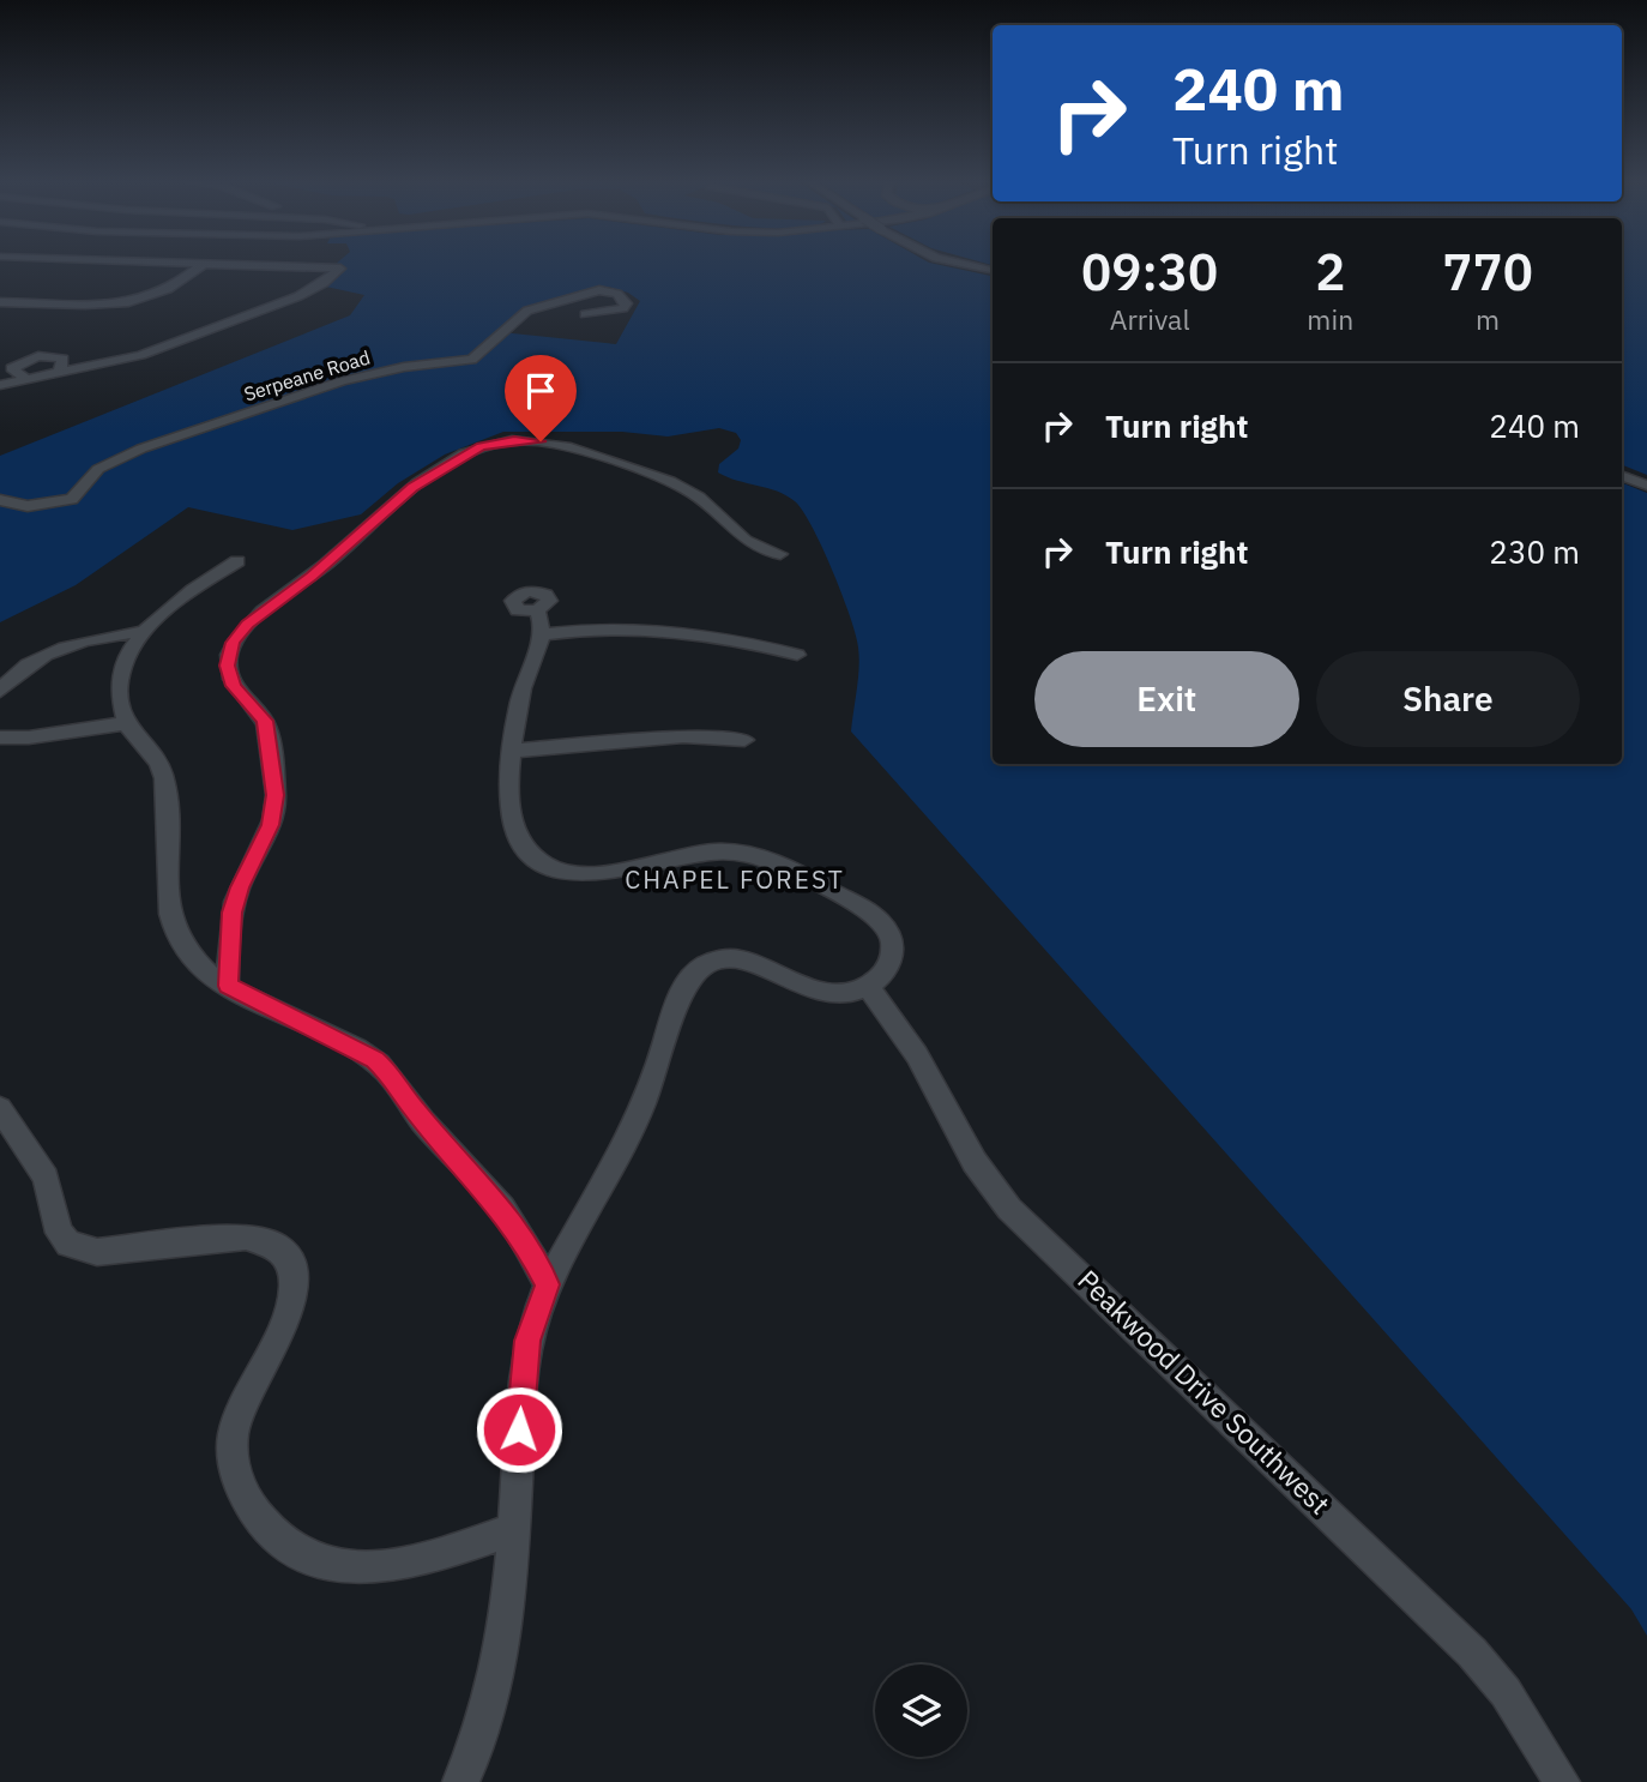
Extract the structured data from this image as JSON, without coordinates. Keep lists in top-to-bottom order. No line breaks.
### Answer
{"streets":{"street":["Serpeane Road","Peakwood Drive Southwest"]},"districts":["CHAPEL FOREST"],"page":{"turn":["240 m","Turn right"],"eta":["09:30","Arrival","2","min","770","m"],"list":[{"name":"Turn right","value":"240 m"},{"name":"Turn right","value":"230 m"}],"buttons":["Exit","Share"]}}
